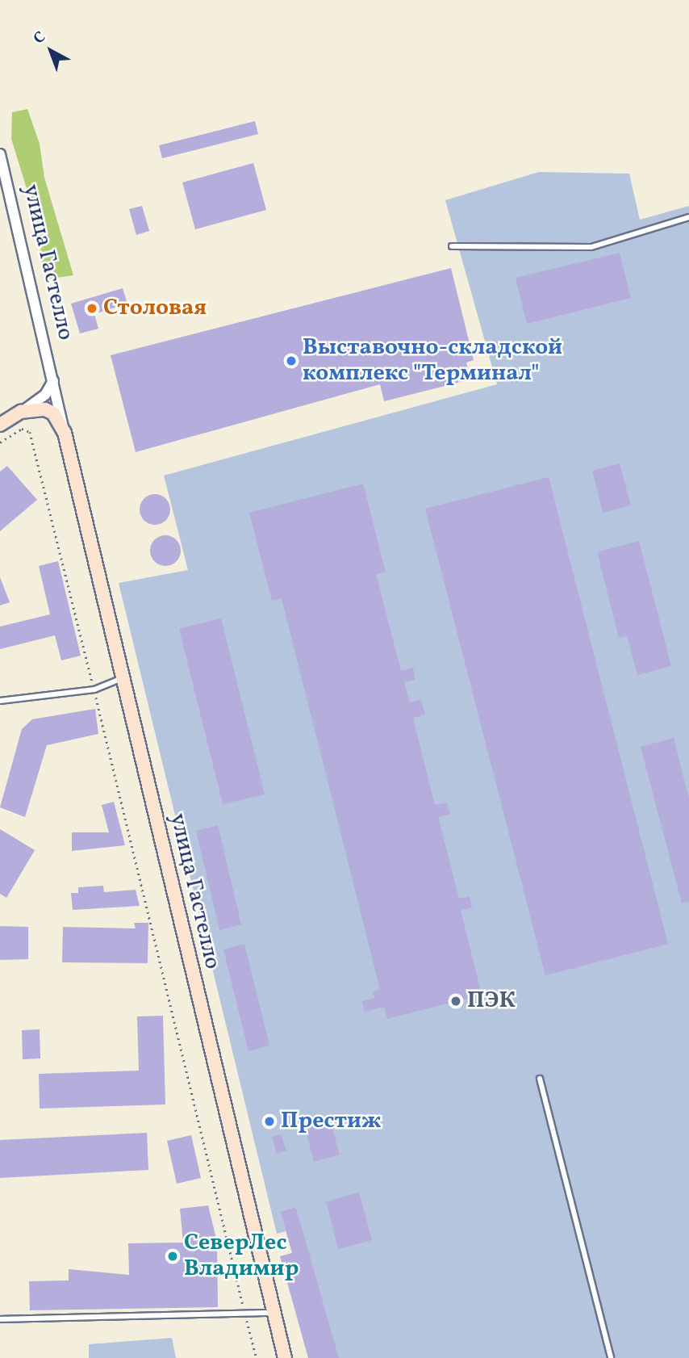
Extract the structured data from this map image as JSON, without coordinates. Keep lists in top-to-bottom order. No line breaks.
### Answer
{"streets":{"main road":["улица Гастелло"]},"places":["Столовая","Выставочно-складской комплекс \"Терминал\"","ПЭК","Престиж","СеверЛес Владимир"],"north":"top left"}
